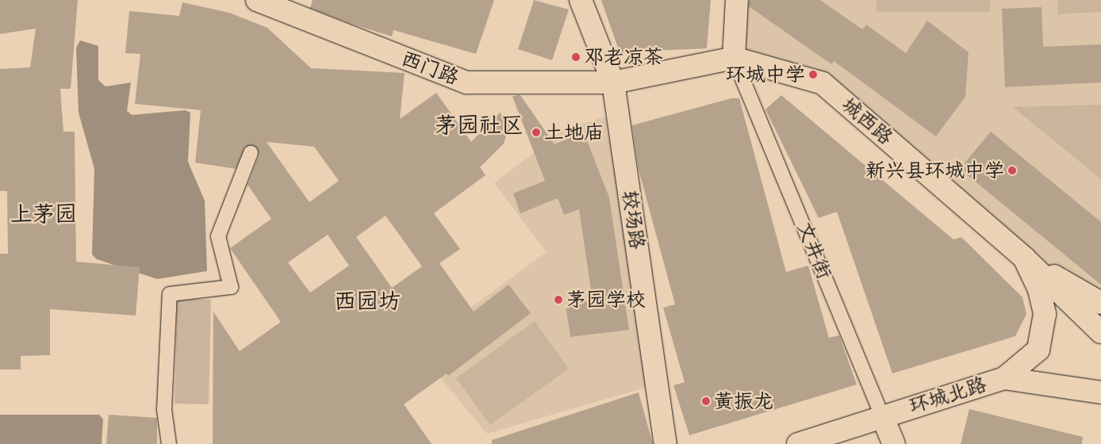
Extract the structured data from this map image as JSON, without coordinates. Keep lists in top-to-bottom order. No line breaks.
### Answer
{"streets":{"street":["西门路","城西路","较场路","文井街","环城北路"]},"crossings":[["西门路","城西路"],["西门路","较场路"],["城西路","较场路"],["城西路","文井街"],["文井街","环城北路"]],"districts":["茅园社区","上茅园","西园坊"],"places":["邓老凉茶","环城中学","土地庙","新兴县环城中学","茅园学校","黄振龙"]}
